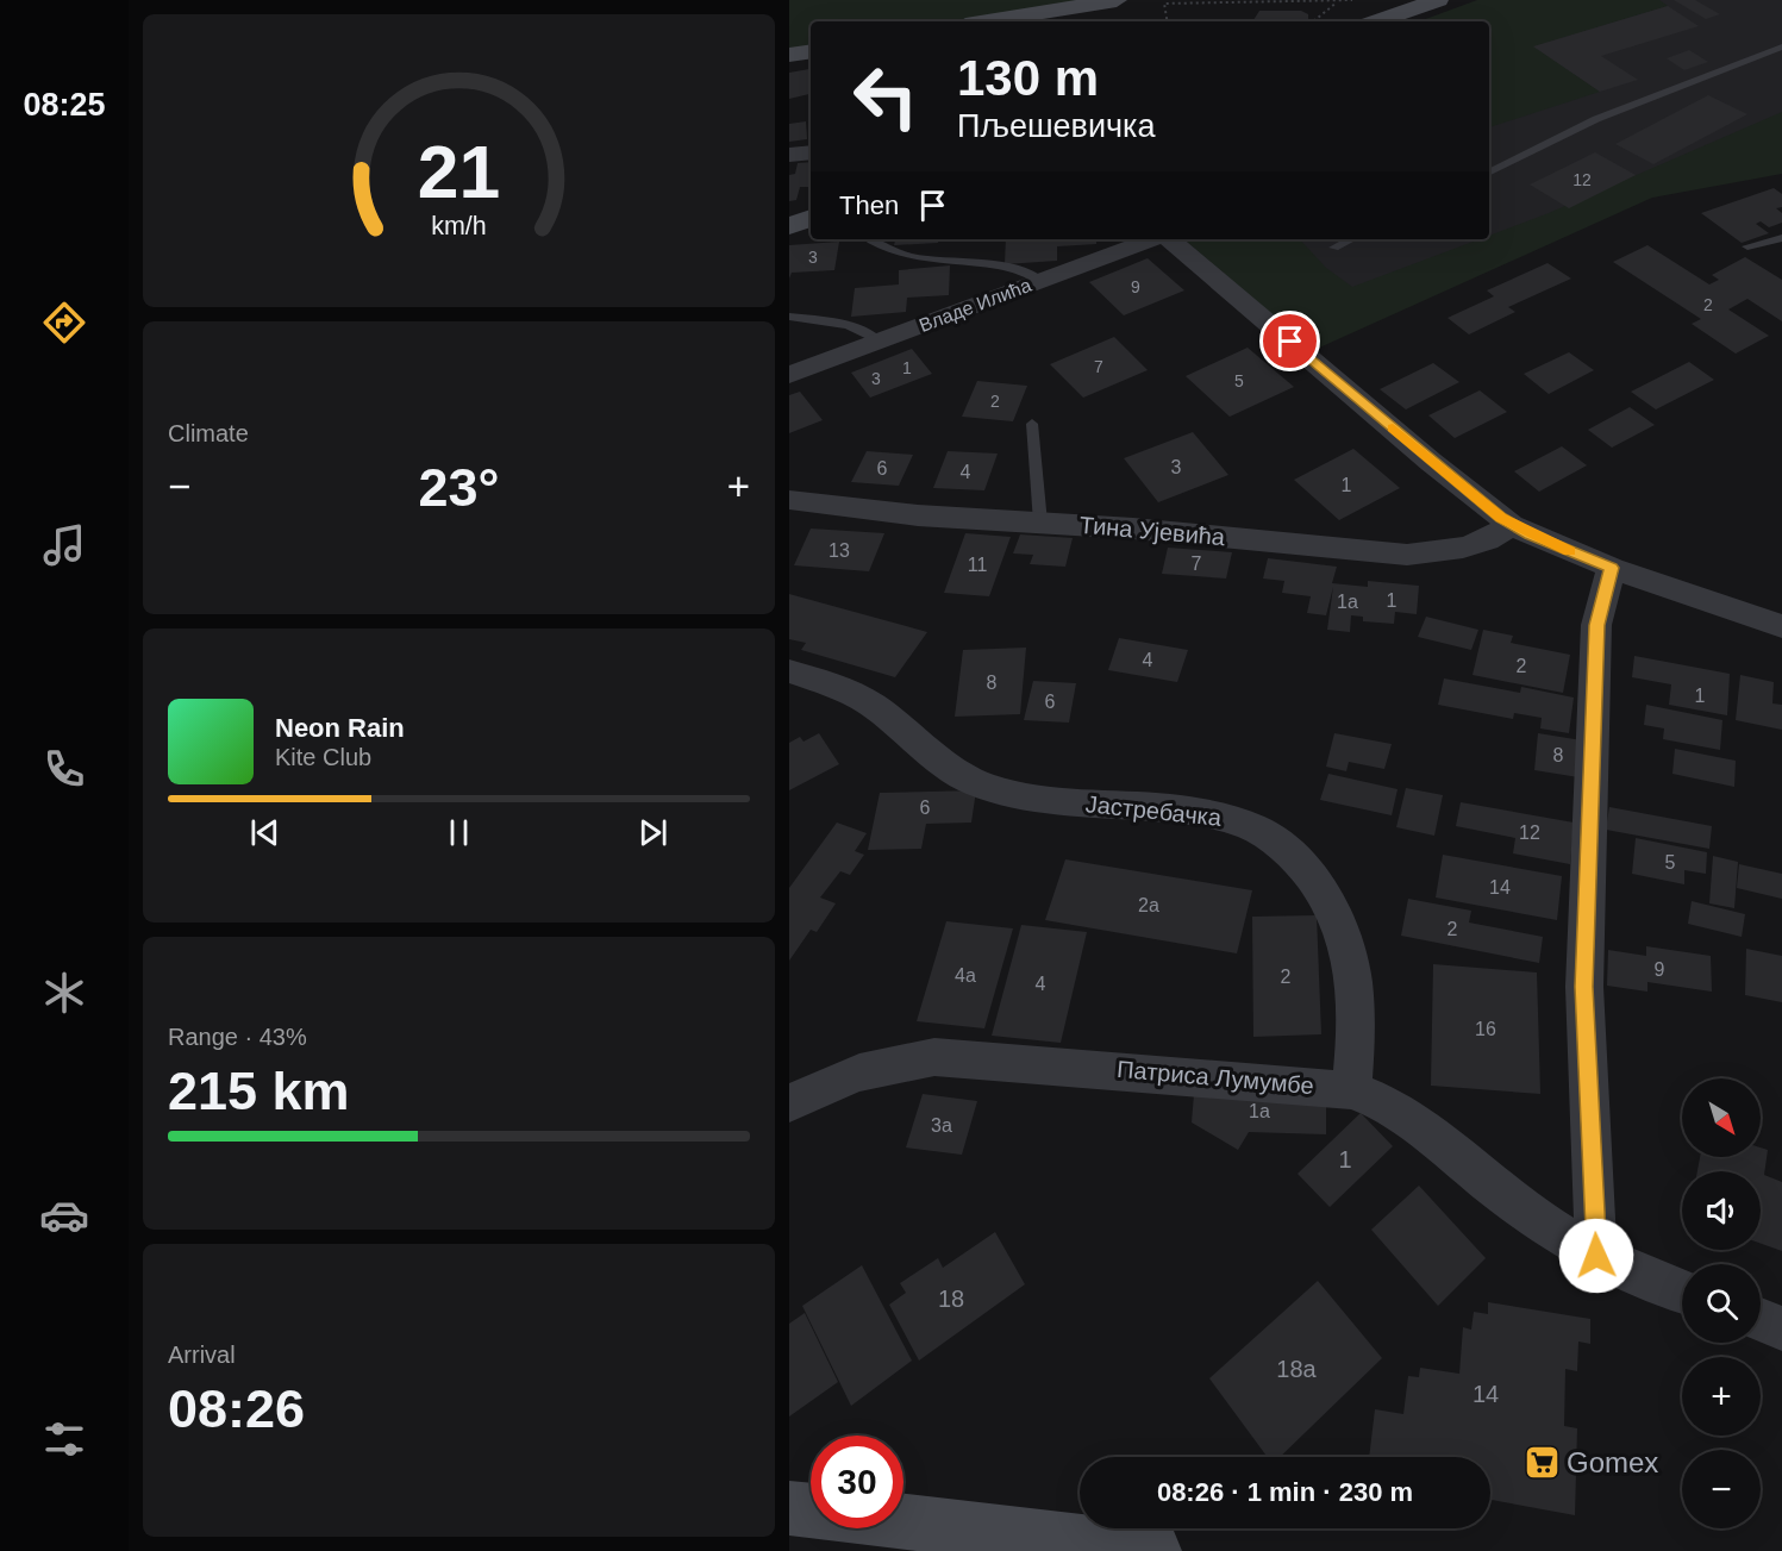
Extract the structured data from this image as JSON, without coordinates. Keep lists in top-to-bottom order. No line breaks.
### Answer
{"streets":{"street":["Владе Илића","Тина Ујевића","Јастребачка","Патриса Лумумбе"]},"crossings":[["Јастребачка","Патриса Лумумбе"]],"places":{"supermarket":["Gomex"]},"house_numbers":["12","3","9","2","7","1","3","5","2","3","6","4","1","13","7","11","1","1a","4","2","8","1","6","8","6","12","5","14","2a","2","9","4a","2","4","16","1a","3a","1","18","18a","14"],"north":"bottom right","page":{"tabs":"08:25","turn":["130 m","Пљешевичка"],"then":"Then","tile":["Climate",["Range · 43%","215 km"],["Arrival","08:26"]],"heat":["−","23°","+"],"song":["Neon Rain","Kite Club"],"map_buttons":["+","−"],"limit":"30","trip":"08:26 · 1 min · 230 m","gauge":["21","km/h"]}}
